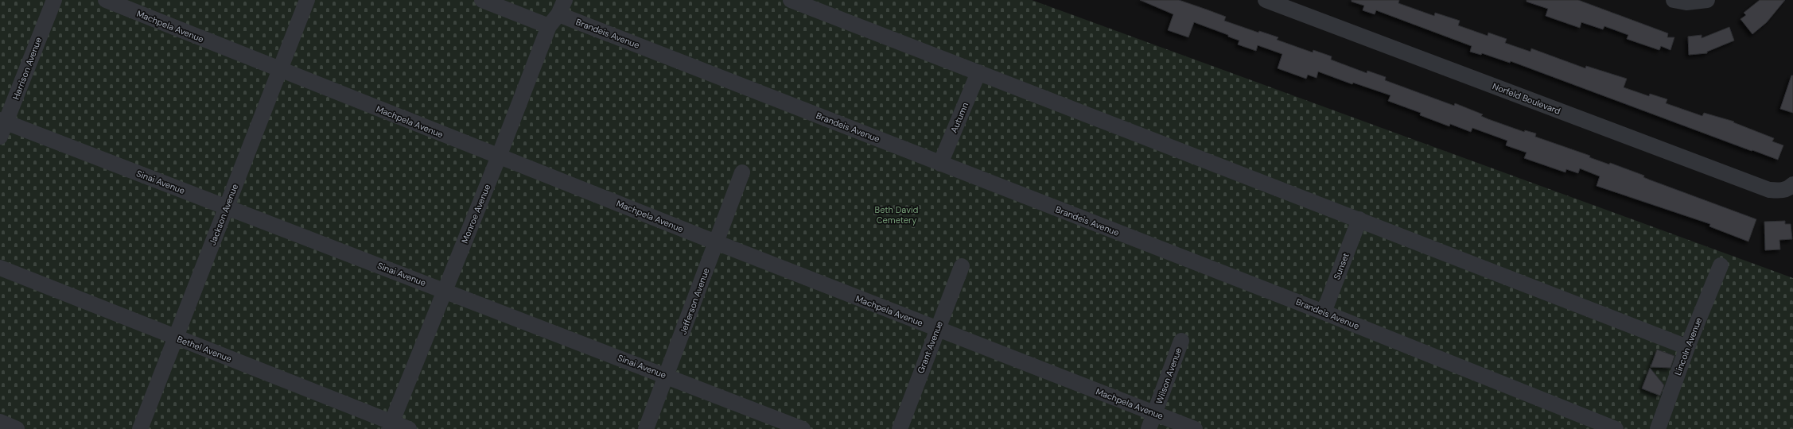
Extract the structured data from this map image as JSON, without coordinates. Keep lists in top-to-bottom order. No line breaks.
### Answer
{"streets":{"street":["Machpela Avenue","Brandeis Avenue","Harrison Avenue","Norfeld Boulevard","Autumn","Sinai Avenue","Monroe Avenue","Jackson Avenue","Sunset","Jefferson Avenue","Lincoln Avenue","Grant Avenue","Bethel Avenue","Wilson Avenue"]},"crossings":[["Machpela Avenue","Monroe Avenue"],["Machpela Avenue","Jackson Avenue"],["Machpela Avenue","Jefferson Avenue"],["Machpela Avenue","Grant Avenue"],["Machpela Avenue","Wilson Avenue"],["Brandeis Avenue","Autumn"],["Brandeis Avenue","Monroe Avenue"],["Brandeis Avenue","Sunset"],["Harrison Avenue","Sinai Avenue"],["Sinai Avenue","Monroe Avenue"],["Sinai Avenue","Jackson Avenue"],["Sinai Avenue","Jefferson Avenue"],["Monroe Avenue","Bethel Avenue"],["Jackson Avenue","Bethel Avenue"]],"parks":["Beth David Cemetery"]}
